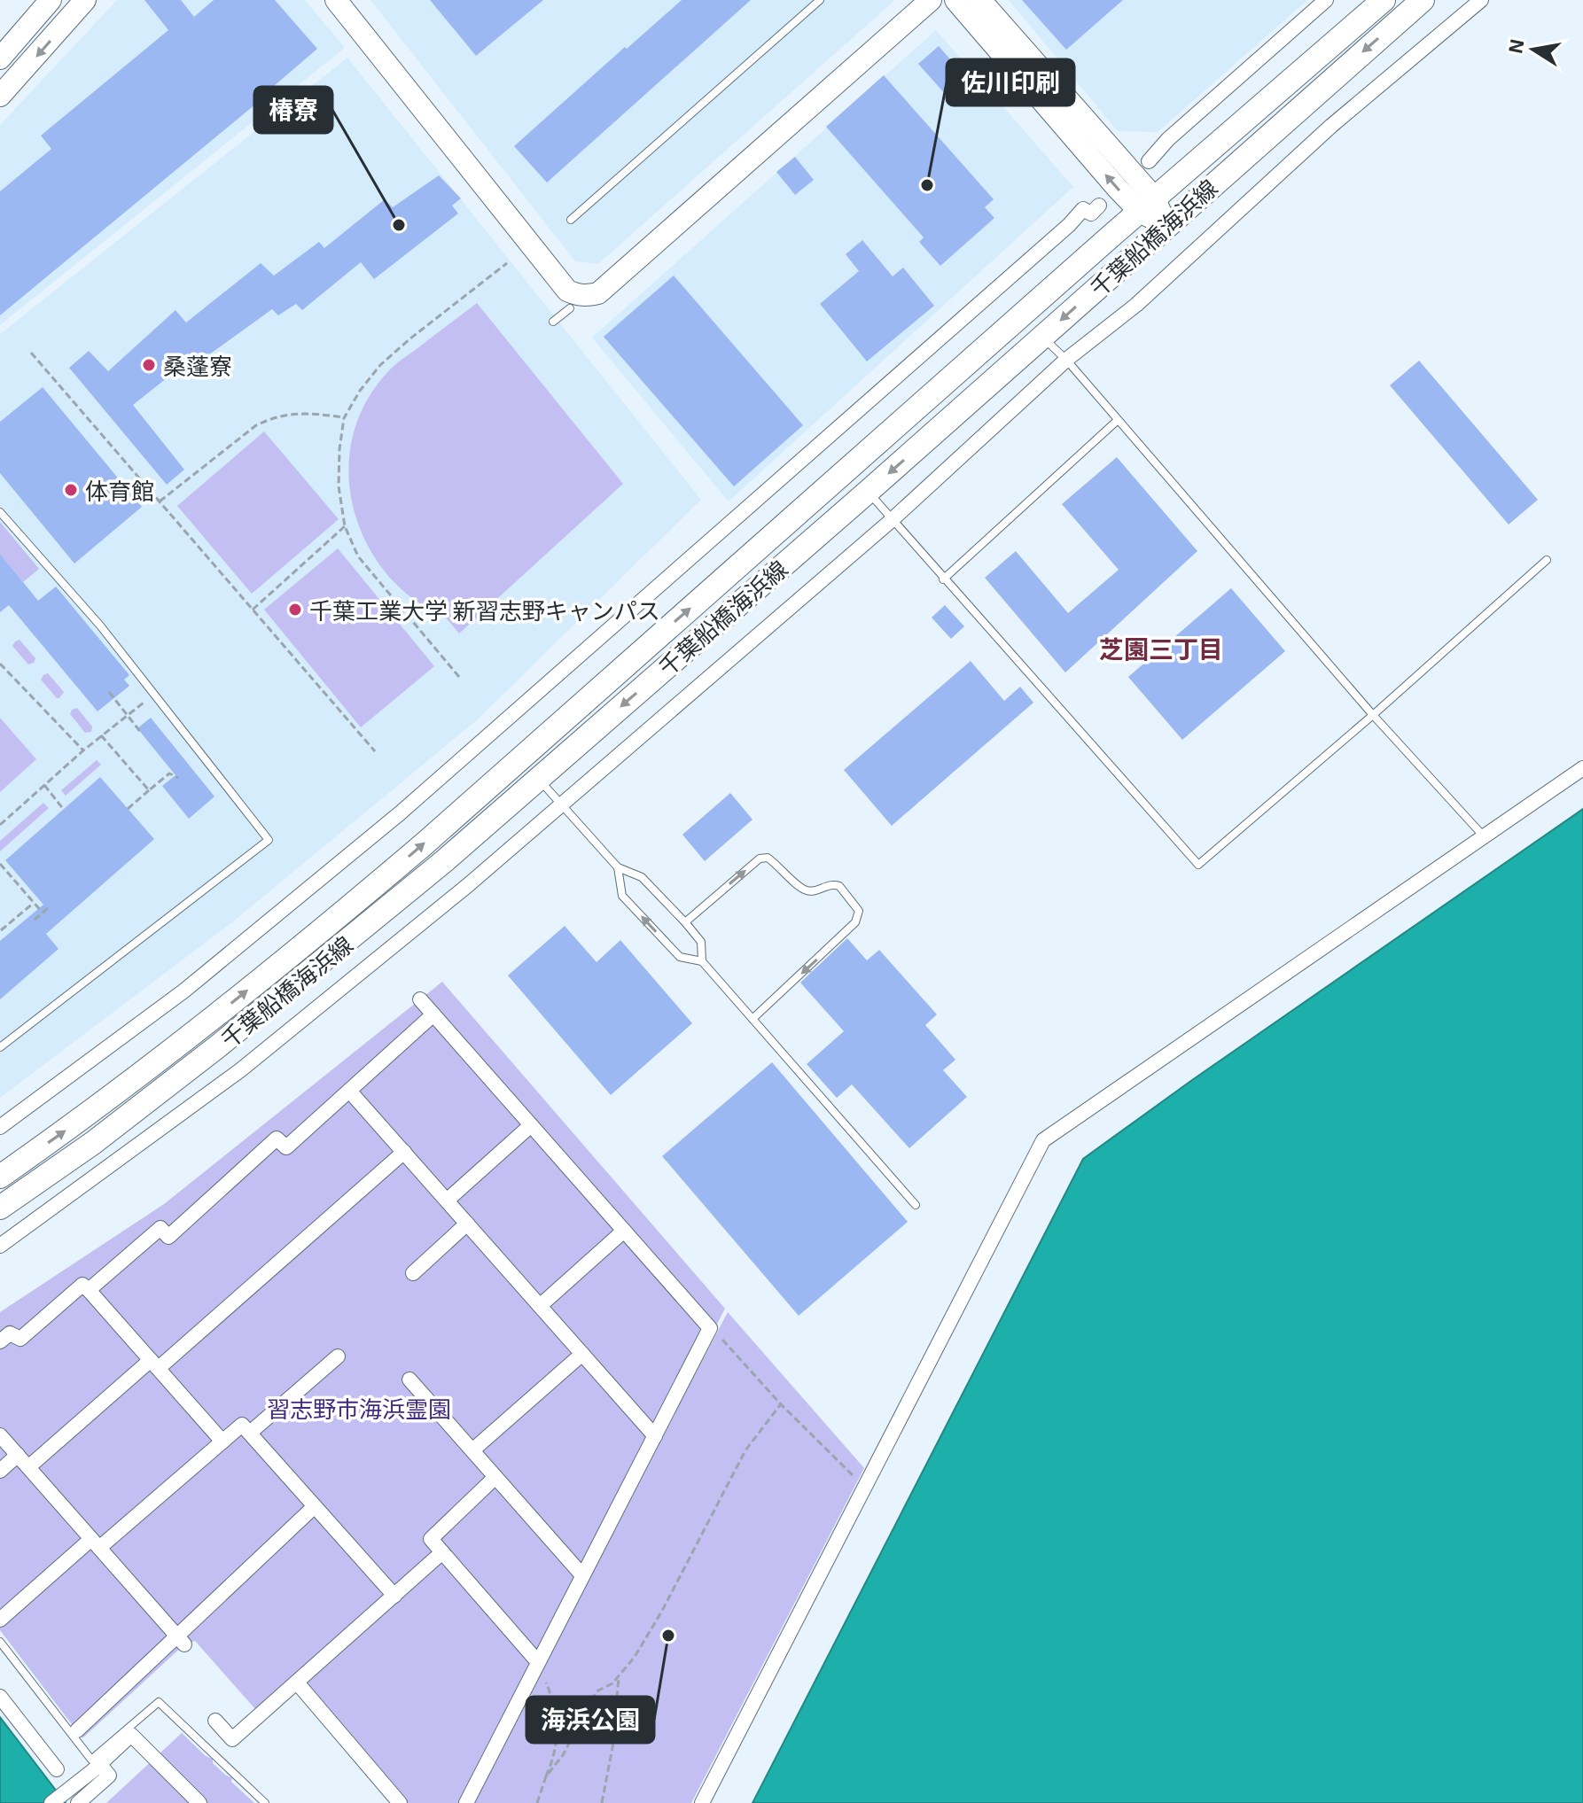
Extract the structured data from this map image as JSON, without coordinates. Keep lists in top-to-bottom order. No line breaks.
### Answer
{"streets":{"main road":["千葉船橋海浜線"]},"districts":["芝園三丁目"],"parks":["習志野市海浜霊園"],"places":["佐川印刷","椿寮","桑蓬寮","体育館","千葉工業大学 新習志野キャンパス","海浜公園"],"north":"left"}
